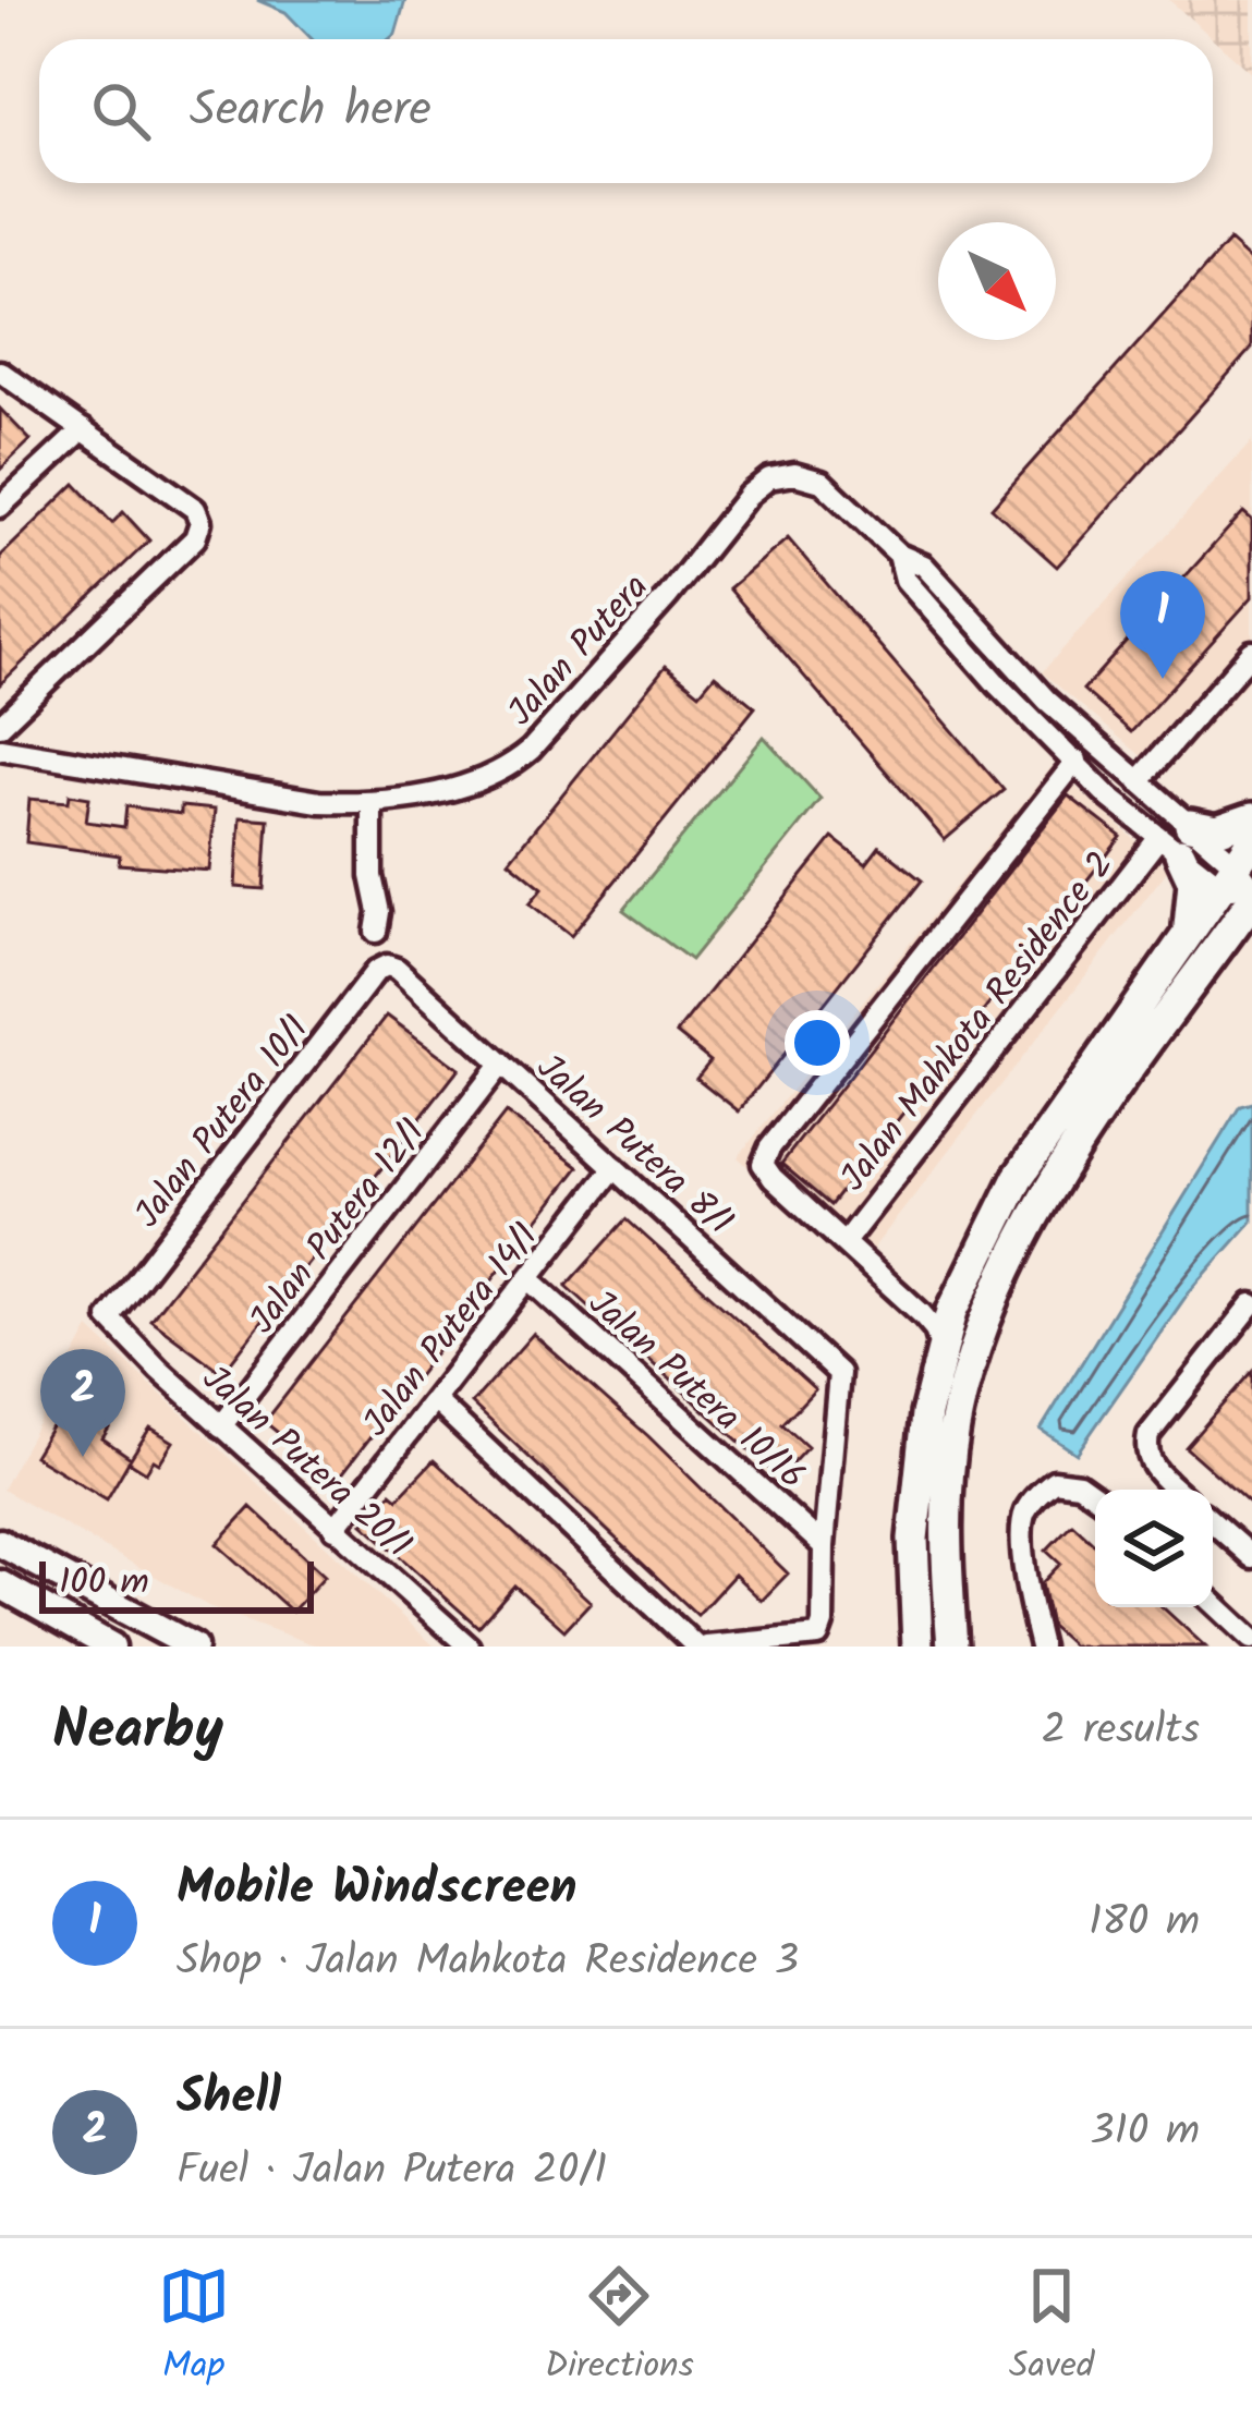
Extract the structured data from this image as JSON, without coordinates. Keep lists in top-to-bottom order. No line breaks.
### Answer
{"streets":{"street":["Jalan Putera","Jalan Mahkota Residence 2","Jalan Putera 10/1","Jalan Putera 8/1","Jalan Putera 12/1","Jalan Putera 14/1","Jalan Putera 10/16","Jalan Putera 20/1"]},"crossings":[["Jalan Putera","Jalan Mahkota Residence 2"],["Jalan Putera 10/1","Jalan Putera 8/1"],["Jalan Putera 10/1","Jalan Putera 20/1"],["Jalan Putera 8/1","Jalan Putera 12/1"],["Jalan Putera 8/1","Jalan Putera 14/1"],["Jalan Putera 8/1","Jalan Putera 10/16"],["Jalan Putera 12/1","Jalan Putera 20/1"],["Jalan Putera 14/1","Jalan Putera 10/16"],["Jalan Putera 14/1","Jalan Putera 20/1"]],"scale_bar":"100 m","north":"bottom right","page":{"search":"Search here","pins":["1","2"],"scale":"100 m","heading":["Nearby","2 results"],"list":[{"mark":"1","name":"Mobile Windscreen","note":"Shop · Jalan Mahkota Residence 3","value":"180 m"},{"mark":"2","name":"Shell","note":"Fuel · Jalan Putera 20/1","value":"310 m"}],"nav":["Map","Directions","Saved"]}}
